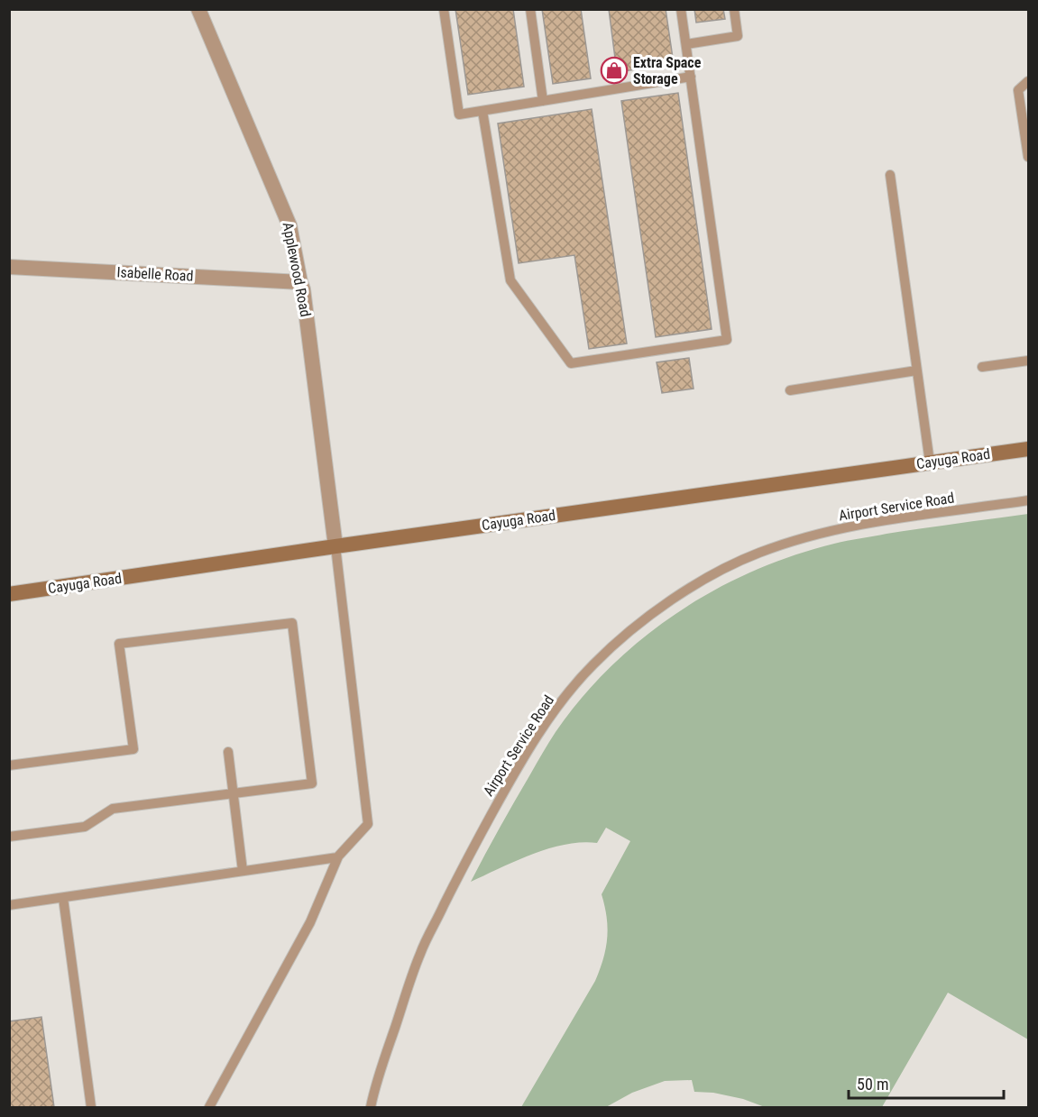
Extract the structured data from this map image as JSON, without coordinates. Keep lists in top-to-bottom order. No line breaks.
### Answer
{"streets":{"main road":["Cayuga Road"],"street":["Applewood Road","Isabelle Road"],"lane":["Airport Service Road"]},"crossings":[["Applewood Road","Isabelle Road"],["Applewood Road","Cayuga Road"]],"places":{"shop":["Extra Space Storage"]},"scale_bar":"50 m"}
